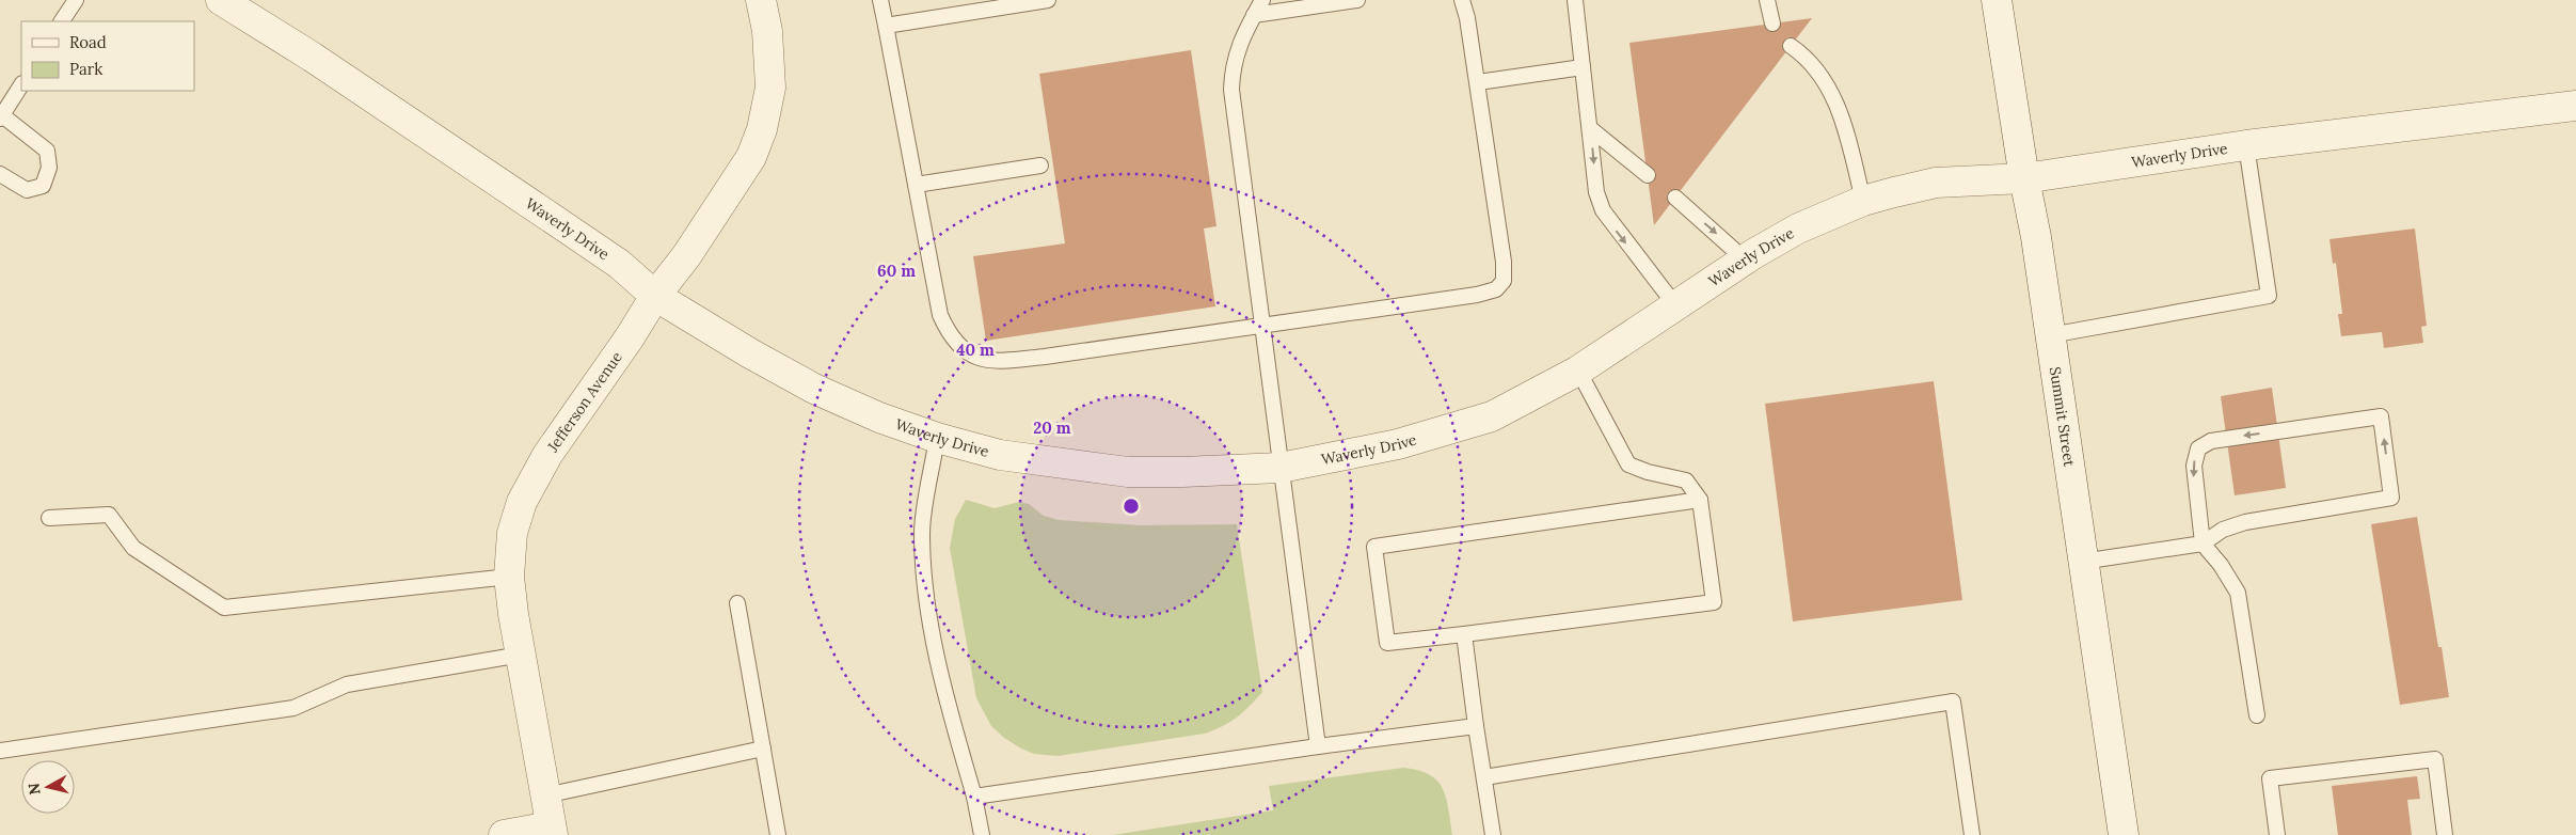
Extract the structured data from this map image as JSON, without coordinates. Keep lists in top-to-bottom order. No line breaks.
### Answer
{"streets":{"street":["Waverly Drive","Jefferson Avenue","Summit Street"]},"crossings":[["Waverly Drive","Jefferson Avenue"],["Waverly Drive","Summit Street"]],"legend":["Road","Park"],"north":"left","rings":["60 m","40 m","20 m"]}
